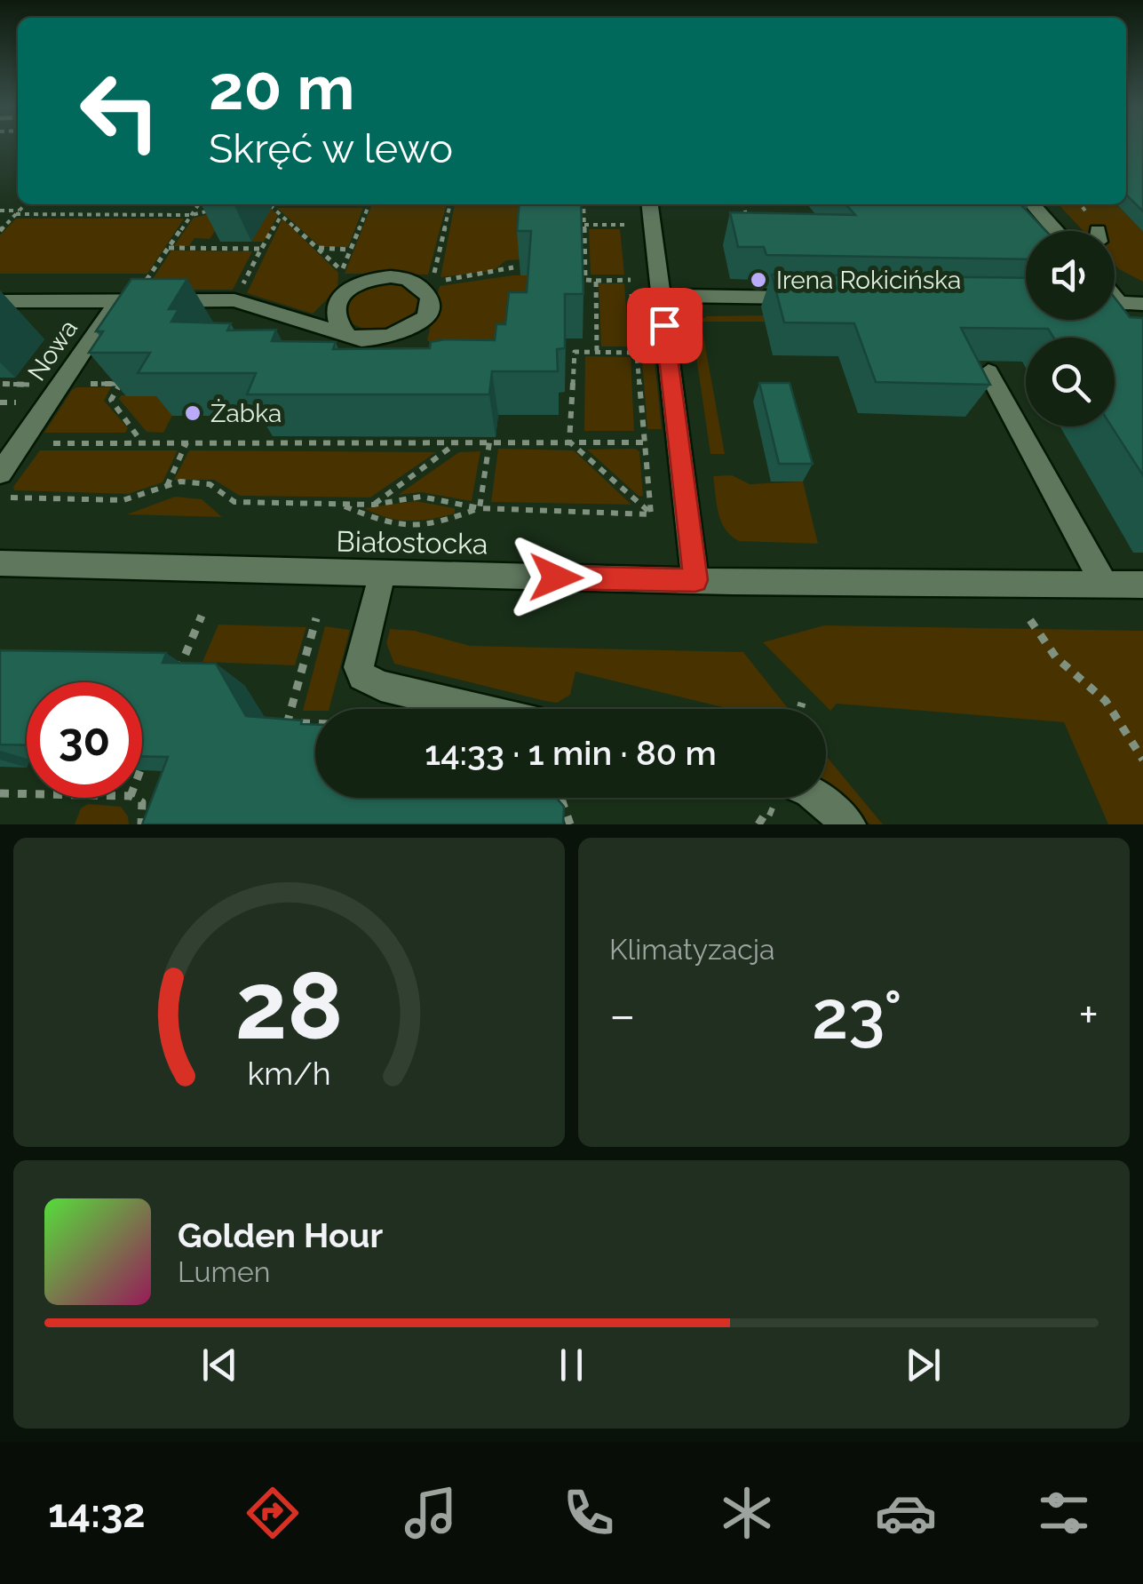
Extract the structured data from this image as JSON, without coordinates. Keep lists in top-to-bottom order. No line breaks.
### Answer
{"streets":{"street":["Nowa","Białostocka"]},"places":["Irena Rokicińska","Żabka"],"page":{"turn":["20 m","Skręć w lewo"],"limit":"30","trip":"14:33 · 1 min · 80 m","tile":"Klimatyzacja","heat":["−","23°","+"],"song":["Golden Hour","Lumen"],"tabs":"14:32","gauge":["28","km/h"]}}
